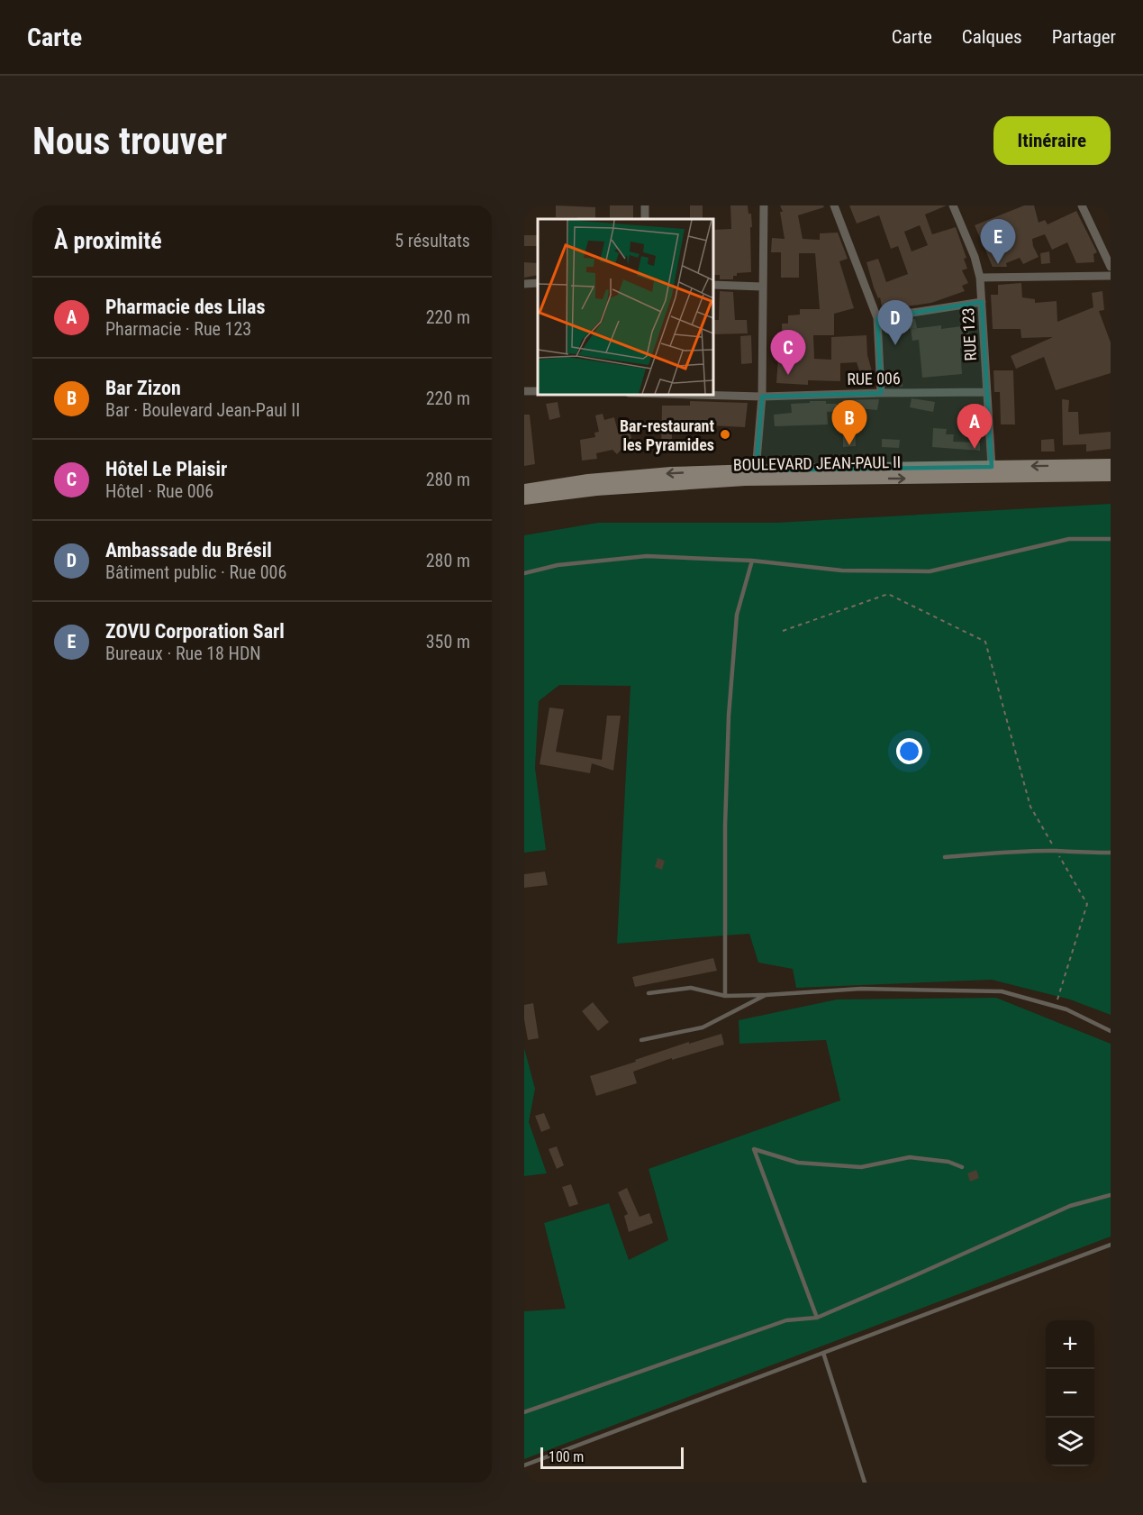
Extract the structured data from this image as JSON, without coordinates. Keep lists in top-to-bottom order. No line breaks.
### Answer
{"streets":{"main road":["BOULEVARD JEAN-PAUL II"],"street":["RUE 123","RUE 006"]},"crossings":[["RUE 123","RUE 006"],["RUE 123","BOULEVARD JEAN-PAUL II"]],"places":["Bar-restaurant les Pyramides"],"scale_bar":"100 m","page":{"header":"Carte","nav":["Carte","Calques","Partager"],"buttons":"Itinéraire","title":"Nous trouver","heading":["À proximité","5 résultats"],"pins":["E","D","C","B","A"],"list":[{"mark":"A","name":"Pharmacie des Lilas","note":"Pharmacie · Rue 123","value":"220 m"},{"mark":"B","name":"Bar Zizon","note":"Bar · Boulevard Jean-Paul II","value":"220 m"},{"mark":"C","name":"Hôtel Le Plaisir","note":"Hôtel · Rue 006","value":"280 m"},{"mark":"D","name":"Ambassade du Brésil","note":"Bâtiment public · Rue 006","value":"280 m"},{"mark":"E","name":"ZOVU Corporation Sarl","note":"Bureaux · Rue 18 HDN","value":"350 m"}],"map_buttons":["+","−"],"scale":"100 m"}}
